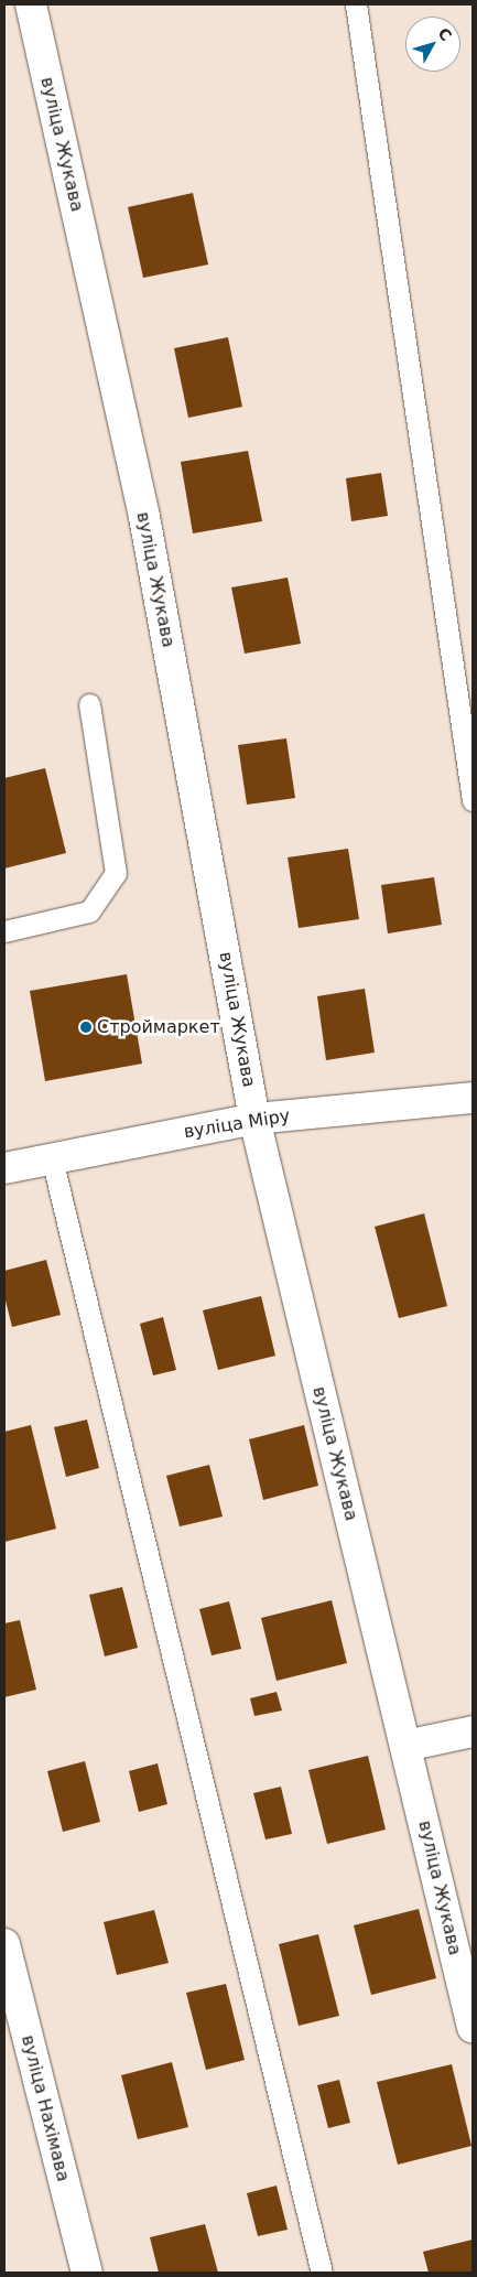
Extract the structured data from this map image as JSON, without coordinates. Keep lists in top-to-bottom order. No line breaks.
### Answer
{"streets":{"street":["вуліца Жукава","вуліца Міру","вуліца Нахімава"]},"crossings":[["вуліца Жукава","вуліца Міру"]],"places":["Строймаркет"],"north":"top right"}
